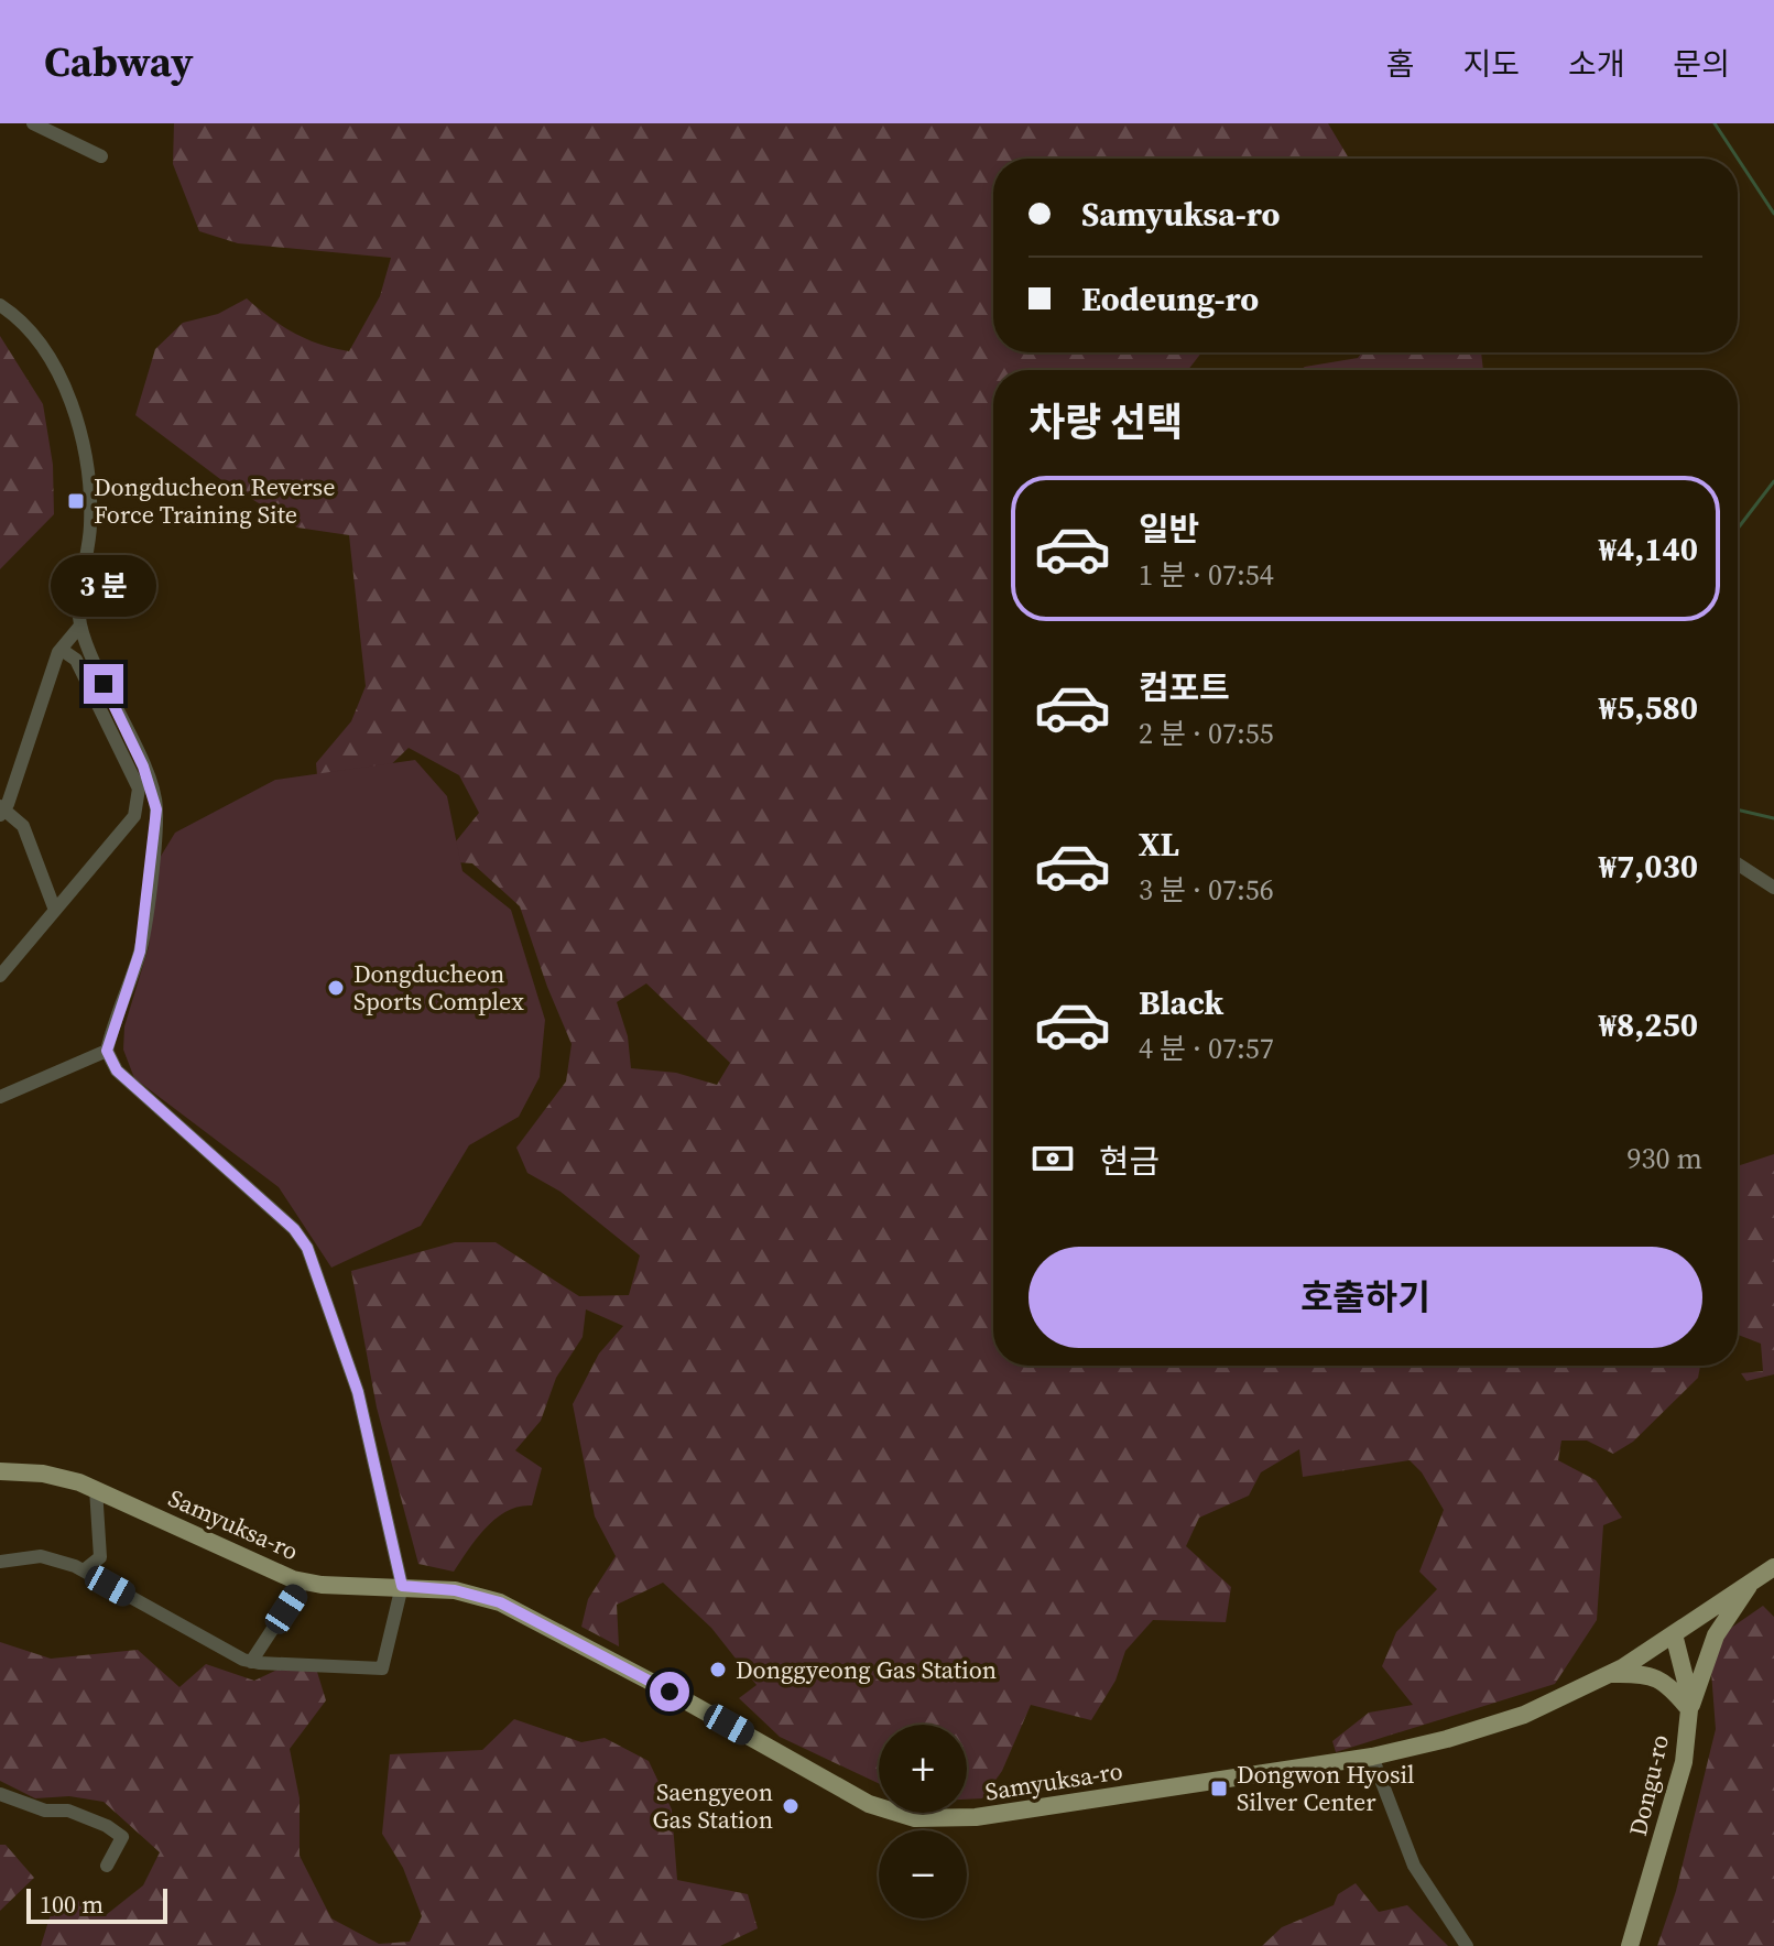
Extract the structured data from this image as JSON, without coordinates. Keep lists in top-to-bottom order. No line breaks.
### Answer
{"streets":{"main road":["Samyuksa-ro","Dongu-ro"]},"crossings":[["Samyuksa-ro","Dongu-ro"]],"places":{"transit":["Dongducheon Reverse Force Training Site","Dongwon Hyosil Silver Center"],"other":["Dongducheon Sports Complex","Donggyeong Gas Station","Saengyeon Gas Station"]},"scale_bar":"100 m","page":{"header":"Cabway","nav":["홈","지도","소개","문의"],"banner":["Samyuksa-ro","Eodeung-ro"],"heading":"차량 선택","list":[{"name":"일반","note":"1 분 · 07:54","value":"₩4,140"},{"name":"컴포트","note":"2 분 · 07:55","value":"₩5,580"},{"name":"XL","note":"3 분 · 07:56","value":"₩7,030"},{"name":"Black","note":"4 분 · 07:57","value":"₩8,250"}],"bubble":"3 분","pay":["현금","930 m"],"buttons":"호출하기","map_buttons":["+","−"],"scale":"100 m"}}
